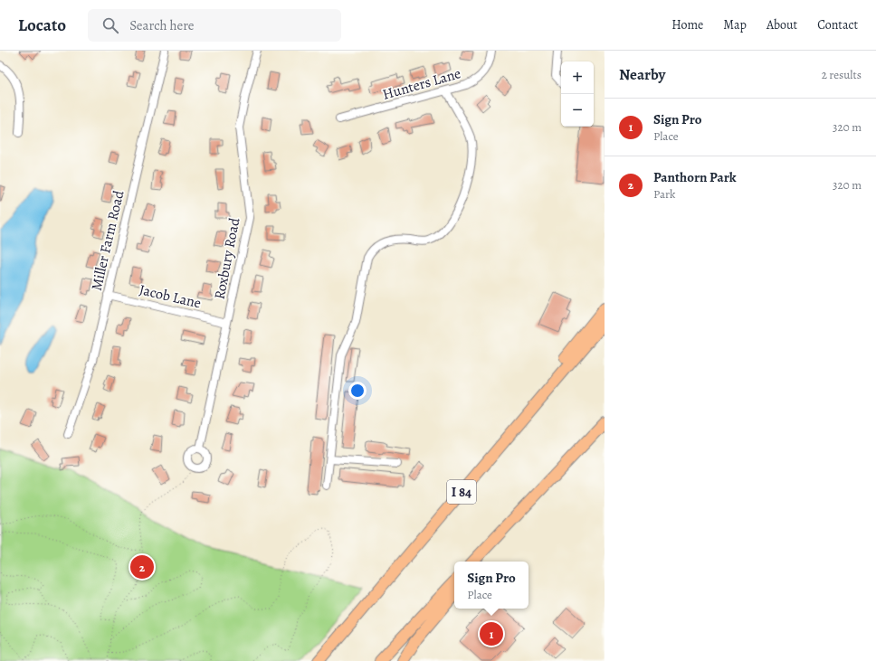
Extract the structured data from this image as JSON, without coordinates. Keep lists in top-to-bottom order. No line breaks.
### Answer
{"streets":{"highway":["I 84"],"street":["Hunters Lane","Miller Farm Road","Roxbury Road","Jacob Lane"]},"crossings":[["Miller Farm Road","Jacob Lane"],["Roxbury Road","Jacob Lane"]],"page":{"header":"Locato","search":"Search here","nav":["Home","Map","About","Contact"],"heading":["Nearby","2 results"],"map_buttons":["+","−"],"list":[{"mark":"1","name":"Sign Pro","note":"Place","value":"320 m"},{"mark":"2","name":"Panthorn Park","note":"Park","value":"320 m"}],"pins":["2","1"],"popup":["Sign Pro","Place"]}}
